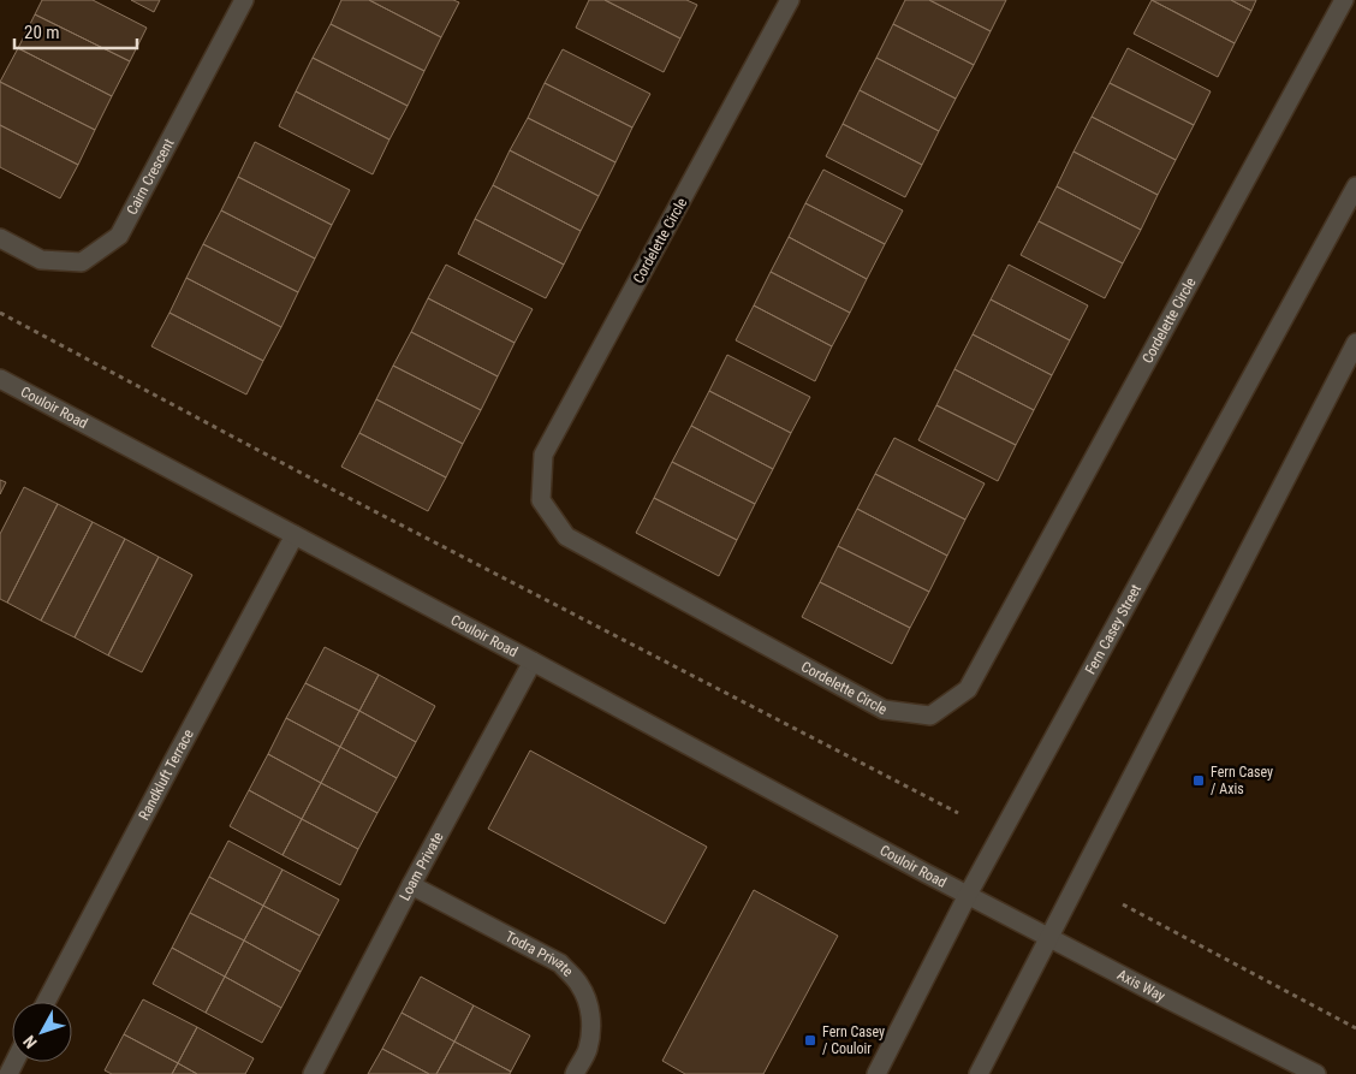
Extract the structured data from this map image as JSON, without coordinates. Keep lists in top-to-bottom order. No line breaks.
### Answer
{"streets":{"street":["Cairn Crescent","Cordelette Circle","Couloir Road","Fern Casey Street","Randkluft Terrace","Loam Private","Todra Private","Axis Way"]},"crossings":[["Couloir Road","Fern Casey Street"],["Couloir Road","Randkluft Terrace"],["Couloir Road","Loam Private"],["Couloir Road","Axis Way"],["Fern Casey Street","Axis Way"],["Loam Private","Todra Private"]],"places":{"transit":["Fern Casey / Axis","Fern Casey / Couloir"]},"scale_bar":"20 m","north":"bottom left"}
